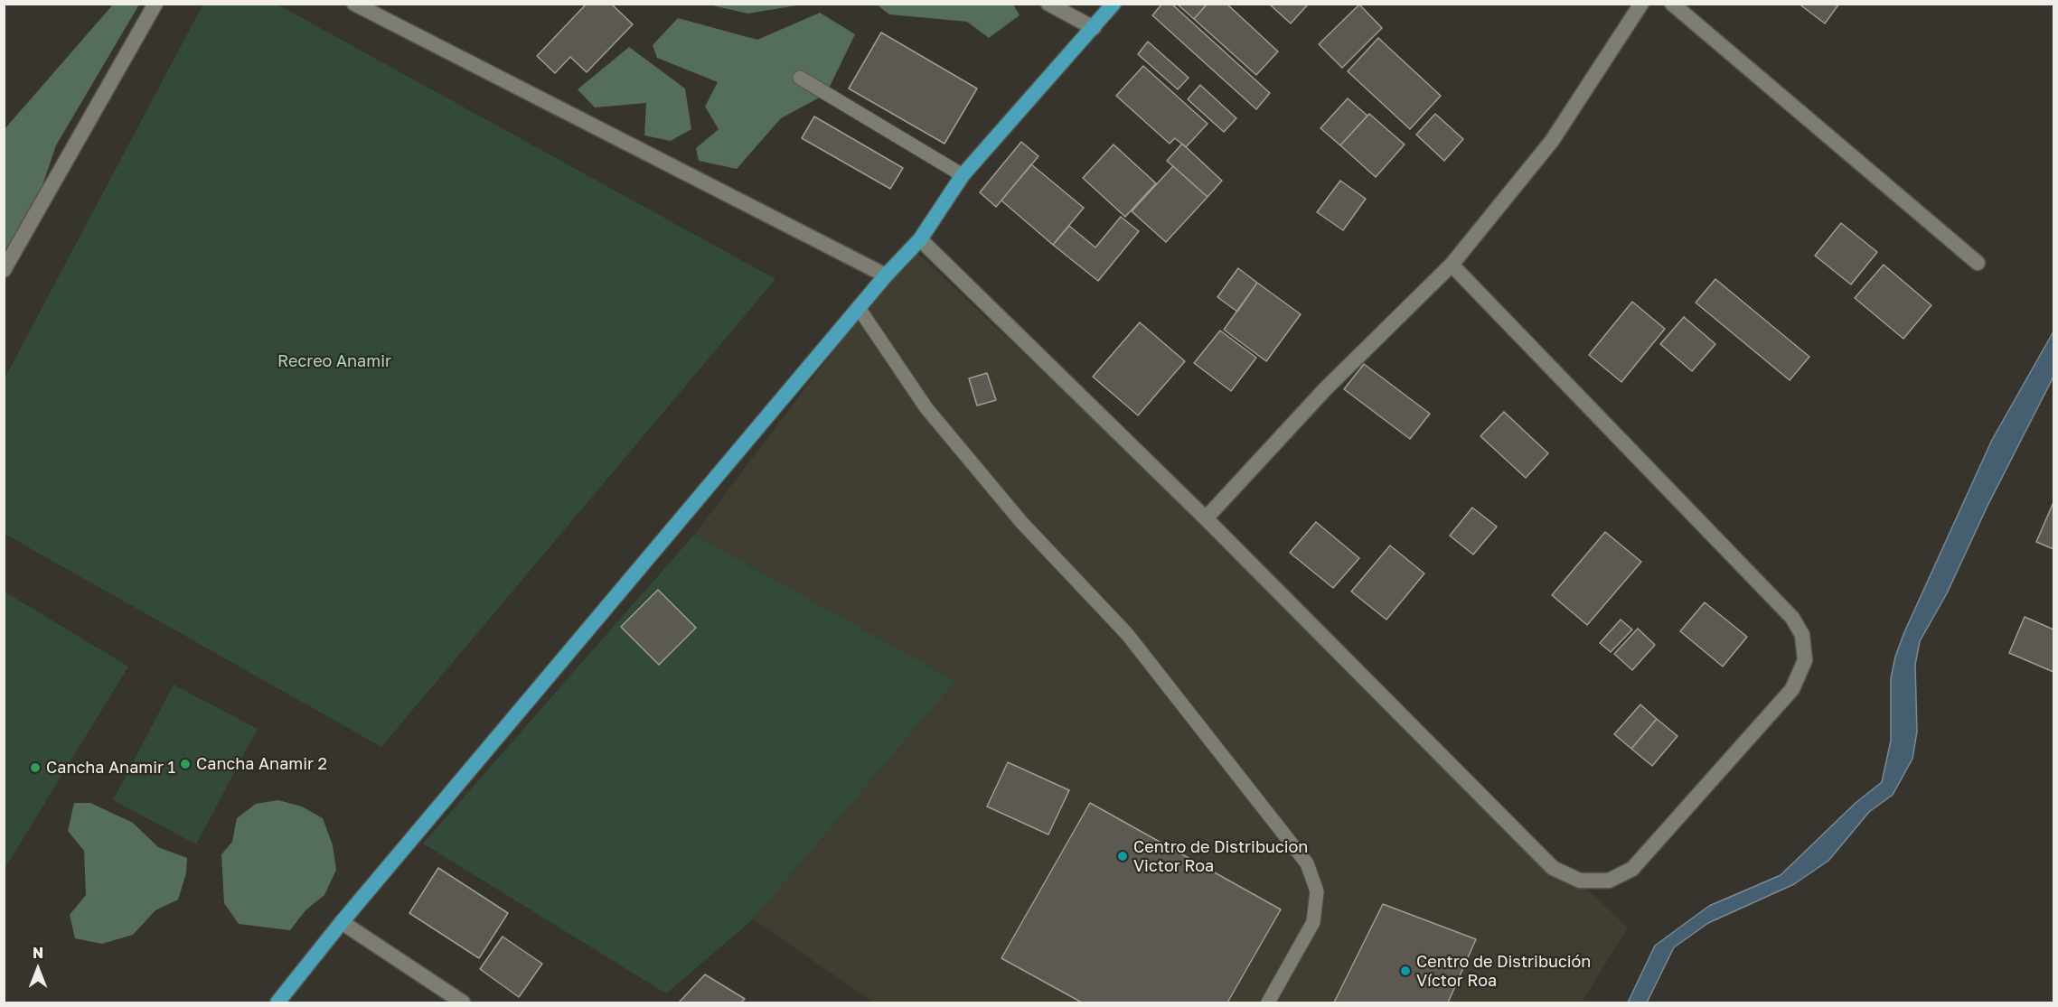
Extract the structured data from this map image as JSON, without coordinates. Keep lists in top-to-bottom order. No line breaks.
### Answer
{"parks":["Recreo Anamir"],"places":["Cancha Anamir 2","Cancha Anamir 1","Centro de Distribucion Victor Roa","Centro de Distribución Víctor Roa"],"north":"top"}
